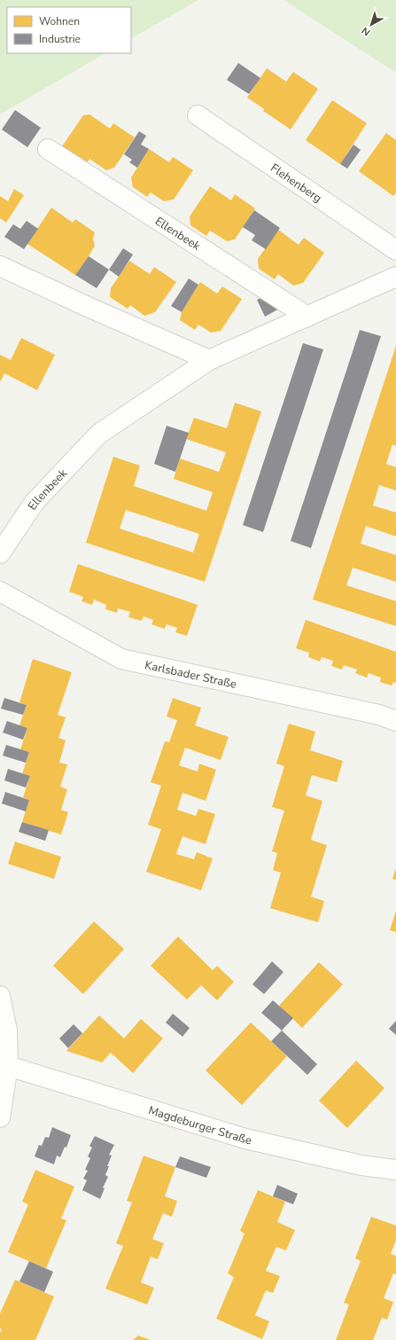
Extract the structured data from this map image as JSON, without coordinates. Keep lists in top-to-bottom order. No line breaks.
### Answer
{"streets":{"street":["Flehenberg","Ellenbeek","Karlsbader Straße","Magdeburger Straße"]},"legend":["Wohnen","Industrie"],"north":"bottom left"}
